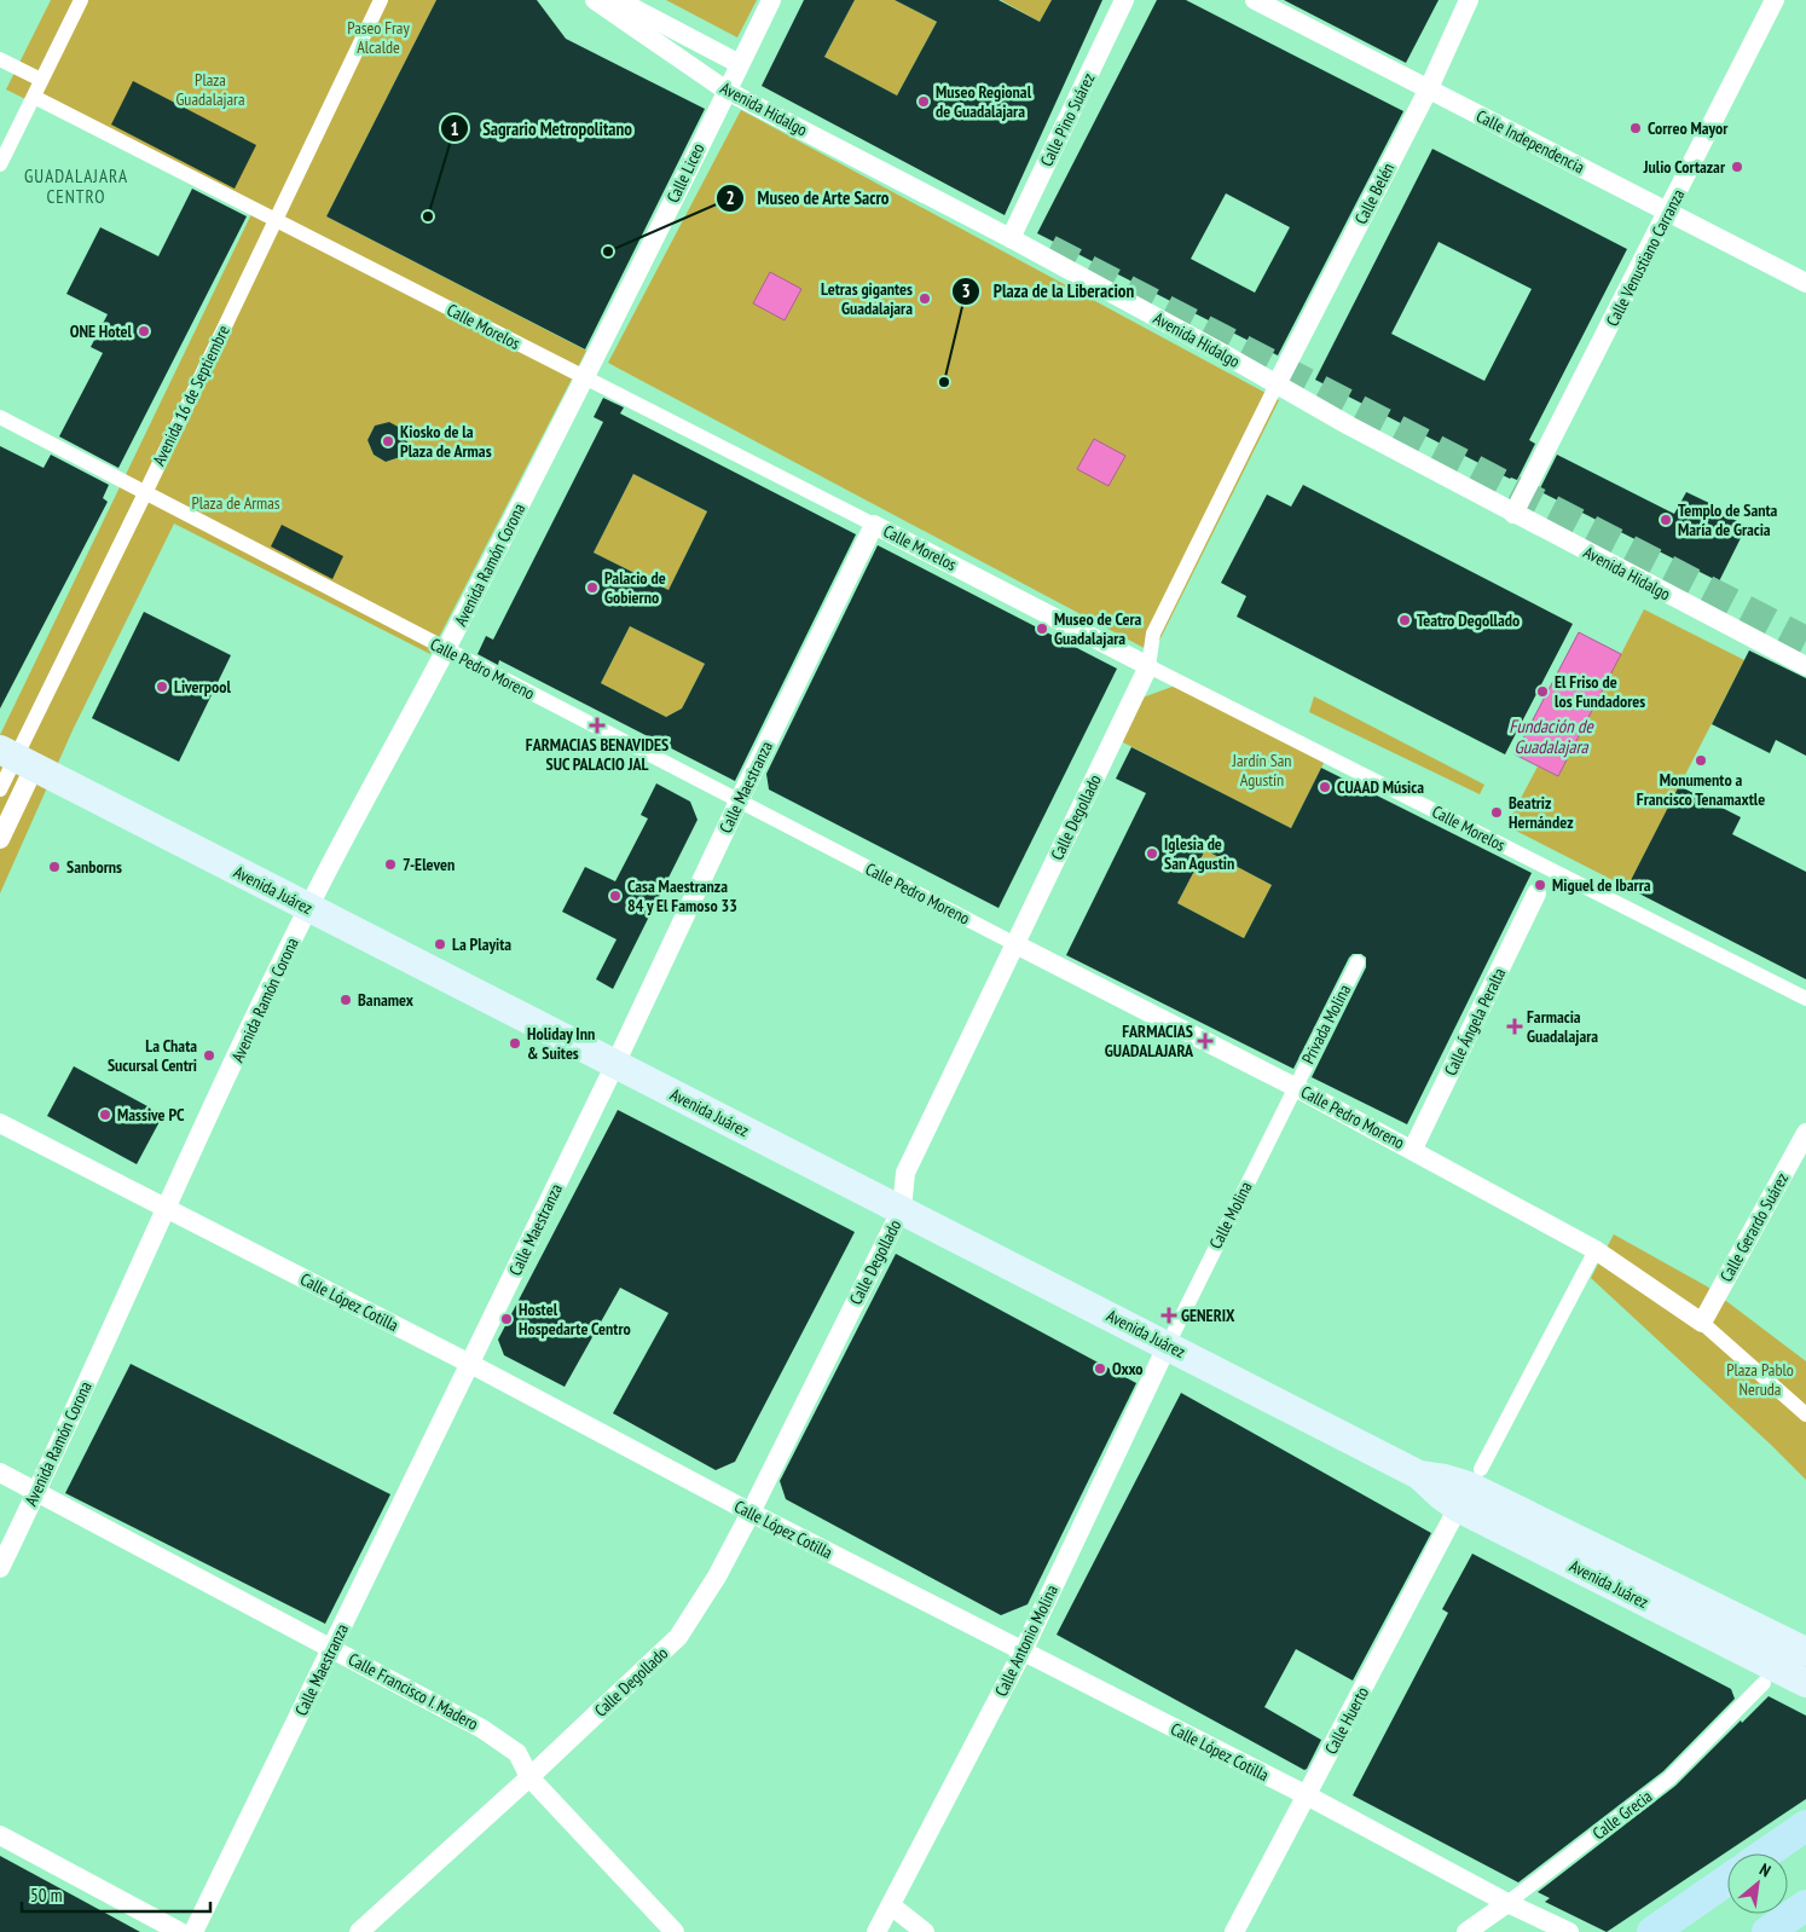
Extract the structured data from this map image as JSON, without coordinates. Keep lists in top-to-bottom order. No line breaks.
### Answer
{"streets":{"main road":["Avenida Juárez"],"street":["Avenida Hidalgo","Calle Pino Suárez","Calle Independencia","Calle Liceo","Calle Belén","Calle Venustiano Carranza","Calle Morelos","Avenida 16 de Septiembre","Avenida Ramón Corona","Calle Pedro Moreno","Calle Maestranza","Calle Degollado","Calle Ángela Peralta","Privada Molina","Calle Molina","Calle Gerardo Suárez","Calle López Cotilla","Calle Antonio Molina","Calle Francisco I. Madero","Calle Huerto","Calle Grecia"]},"crossings":[["Avenida Hidalgo","Calle Pino Suárez"],["Avenida Hidalgo","Calle Liceo"],["Avenida Hidalgo","Calle Belén"],["Avenida Hidalgo","Calle Venustiano Carranza"],["Avenida Hidalgo","Calle Degollado"],["Calle Independencia","Calle Belén"],["Calle Independencia","Calle Venustiano Carranza"],["Calle Liceo","Calle Morelos"],["Calle Liceo","Avenida Ramón Corona"],["Calle Belén","Calle Degollado"],["Calle Morelos","Avenida 16 de Septiembre"],["Calle Morelos","Avenida Ramón Corona"],["Calle Morelos","Calle Maestranza"],["Calle Morelos","Calle Degollado"],["Avenida 16 de Septiembre","Calle Pedro Moreno"],["Avenida 16 de Septiembre","Avenida Juárez"],["Avenida Ramón Corona","Calle Pedro Moreno"],["Avenida Ramón Corona","Avenida Juárez"],["Avenida Ramón Corona","Calle López Cotilla"],["Avenida Ramón Corona","Calle Francisco I. Madero"],["Calle Pedro Moreno","Calle Maestranza"],["Calle Pedro Moreno","Calle Degollado"],["Calle Pedro Moreno","Calle Ángela Peralta"],["Calle Pedro Moreno","Privada Molina"],["Calle Pedro Moreno","Calle Molina"],["Calle Pedro Moreno","Calle Gerardo Suárez"],["Calle Maestranza","Avenida Juárez"],["Calle Maestranza","Calle López Cotilla"],["Calle Maestranza","Calle Francisco I. Madero"],["Calle Degollado","Avenida Juárez"],["Calle Degollado","Calle López Cotilla"],["Calle Degollado","Calle Francisco I. Madero"],["Avenida Juárez","Calle Molina"],["Avenida Juárez","Calle Antonio Molina"],["Avenida Juárez","Calle Huerto"],["Privada Molina","Calle Molina"],["Calle Molina","Calle Antonio Molina"],["Calle López Cotilla","Calle Antonio Molina"],["Calle López Cotilla","Calle Huerto"],["Calle López Cotilla","Calle Grecia"]],"districts":["GUADALAJARA CENTRO"],"water":["Fundación de Guadalajara"],"parks":["Paseo Fray Alcalde","Plaza Guadalajara","Plaza de Armas","Jardín San Agustín","Plaza Pablo Neruda"],"places":{"other":["Museo Regional de Guadalajara","Correo Mayor","Julio Cortazar","Sagrario Metropolitano","Museo de Arte Sacro","Letras gigantes Guadalajara","ONE Hotel","Plaza de la Liberacion","Kiosko de la Plaza de Armas","Templo de Santa María de Gracia","Palacio de Gobierno","Teatro Degollado","Museo de Cera Guadalajara","Liverpool","El Friso de los Fundadores","Monumento a Francisco Tenamaxtle","CUAAD Música","Beatriz Hernández","Iglesia de San Agustin","7-Eleven","Sanborns","Miguel de Ibarra","Casa Maestranza 84 y El Famoso 33","La Playita","Banamex","Holiday Inn & Suites","La Chata Sucursal Centri","Massive PC","Hostel Hospedarte Centro","Oxxo"],"health":["FARMACIAS BENAVIDES SUC PALACIO JAL","Farmacia Guadalajara","FARMACIAS GUADALAJARA","GENERIX"]},"scale_bar":"50 m","north":"top right"}
